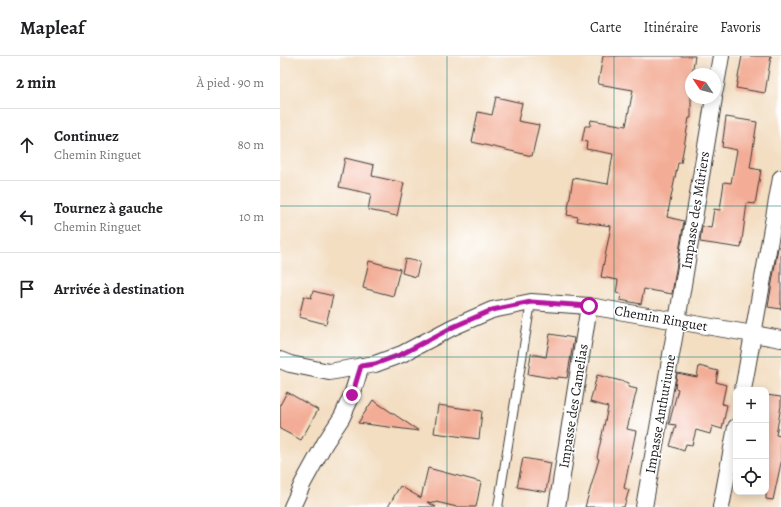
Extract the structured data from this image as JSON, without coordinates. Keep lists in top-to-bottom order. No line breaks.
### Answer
{"streets":{"street":["Impasse des Mûriers","Chemin Ringuet","Impasse des Camelias","Impasse Anthuriume"]},"crossings":[["Impasse des Mûriers","Chemin Ringuet"],["Impasse des Mûriers","Impasse Anthuriume"],["Chemin Ringuet","Impasse des Camelias"],["Chemin Ringuet","Impasse Anthuriume"]],"north":"top left","page":{"header":"Mapleaf","nav":["Carte","Itinéraire","Favoris"],"heading":["2 min","À pied · 90 m"],"list":[["Continuez","Chemin Ringuet","80 m"],["Tournez à gauche","Chemin Ringuet","10 m"],"Arrivée à destination"],"map_buttons":["+","−"]}}
